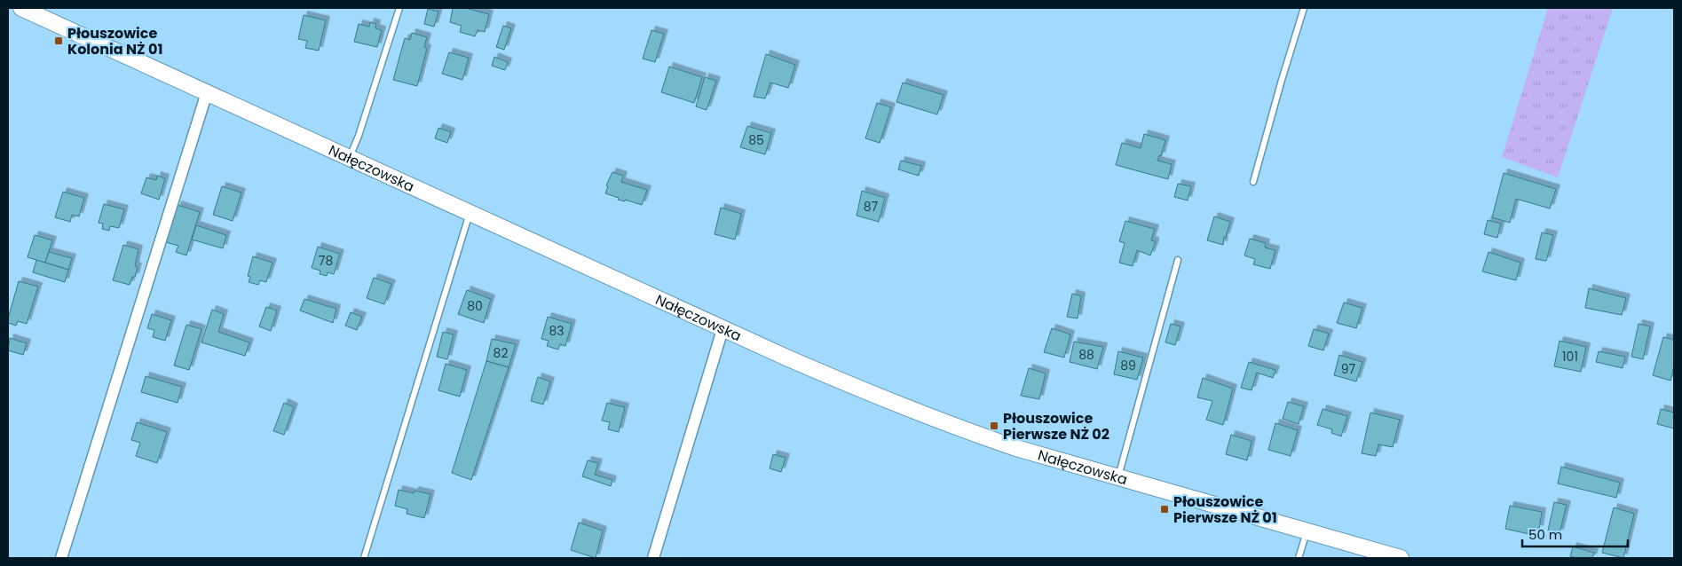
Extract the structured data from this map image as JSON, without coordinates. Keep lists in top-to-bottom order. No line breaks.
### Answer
{"streets":{"main road":["Nałęczowska"]},"places":{"transit":["Płouszowice Kolonia NŻ 01","Płouszowice Pierwsze NŻ 02","Płouszowice Pierwsze NŻ 01"]},"house_numbers":["85","87","78","80","83","82","88","101","89","97"],"scale_bar":"50 m"}
